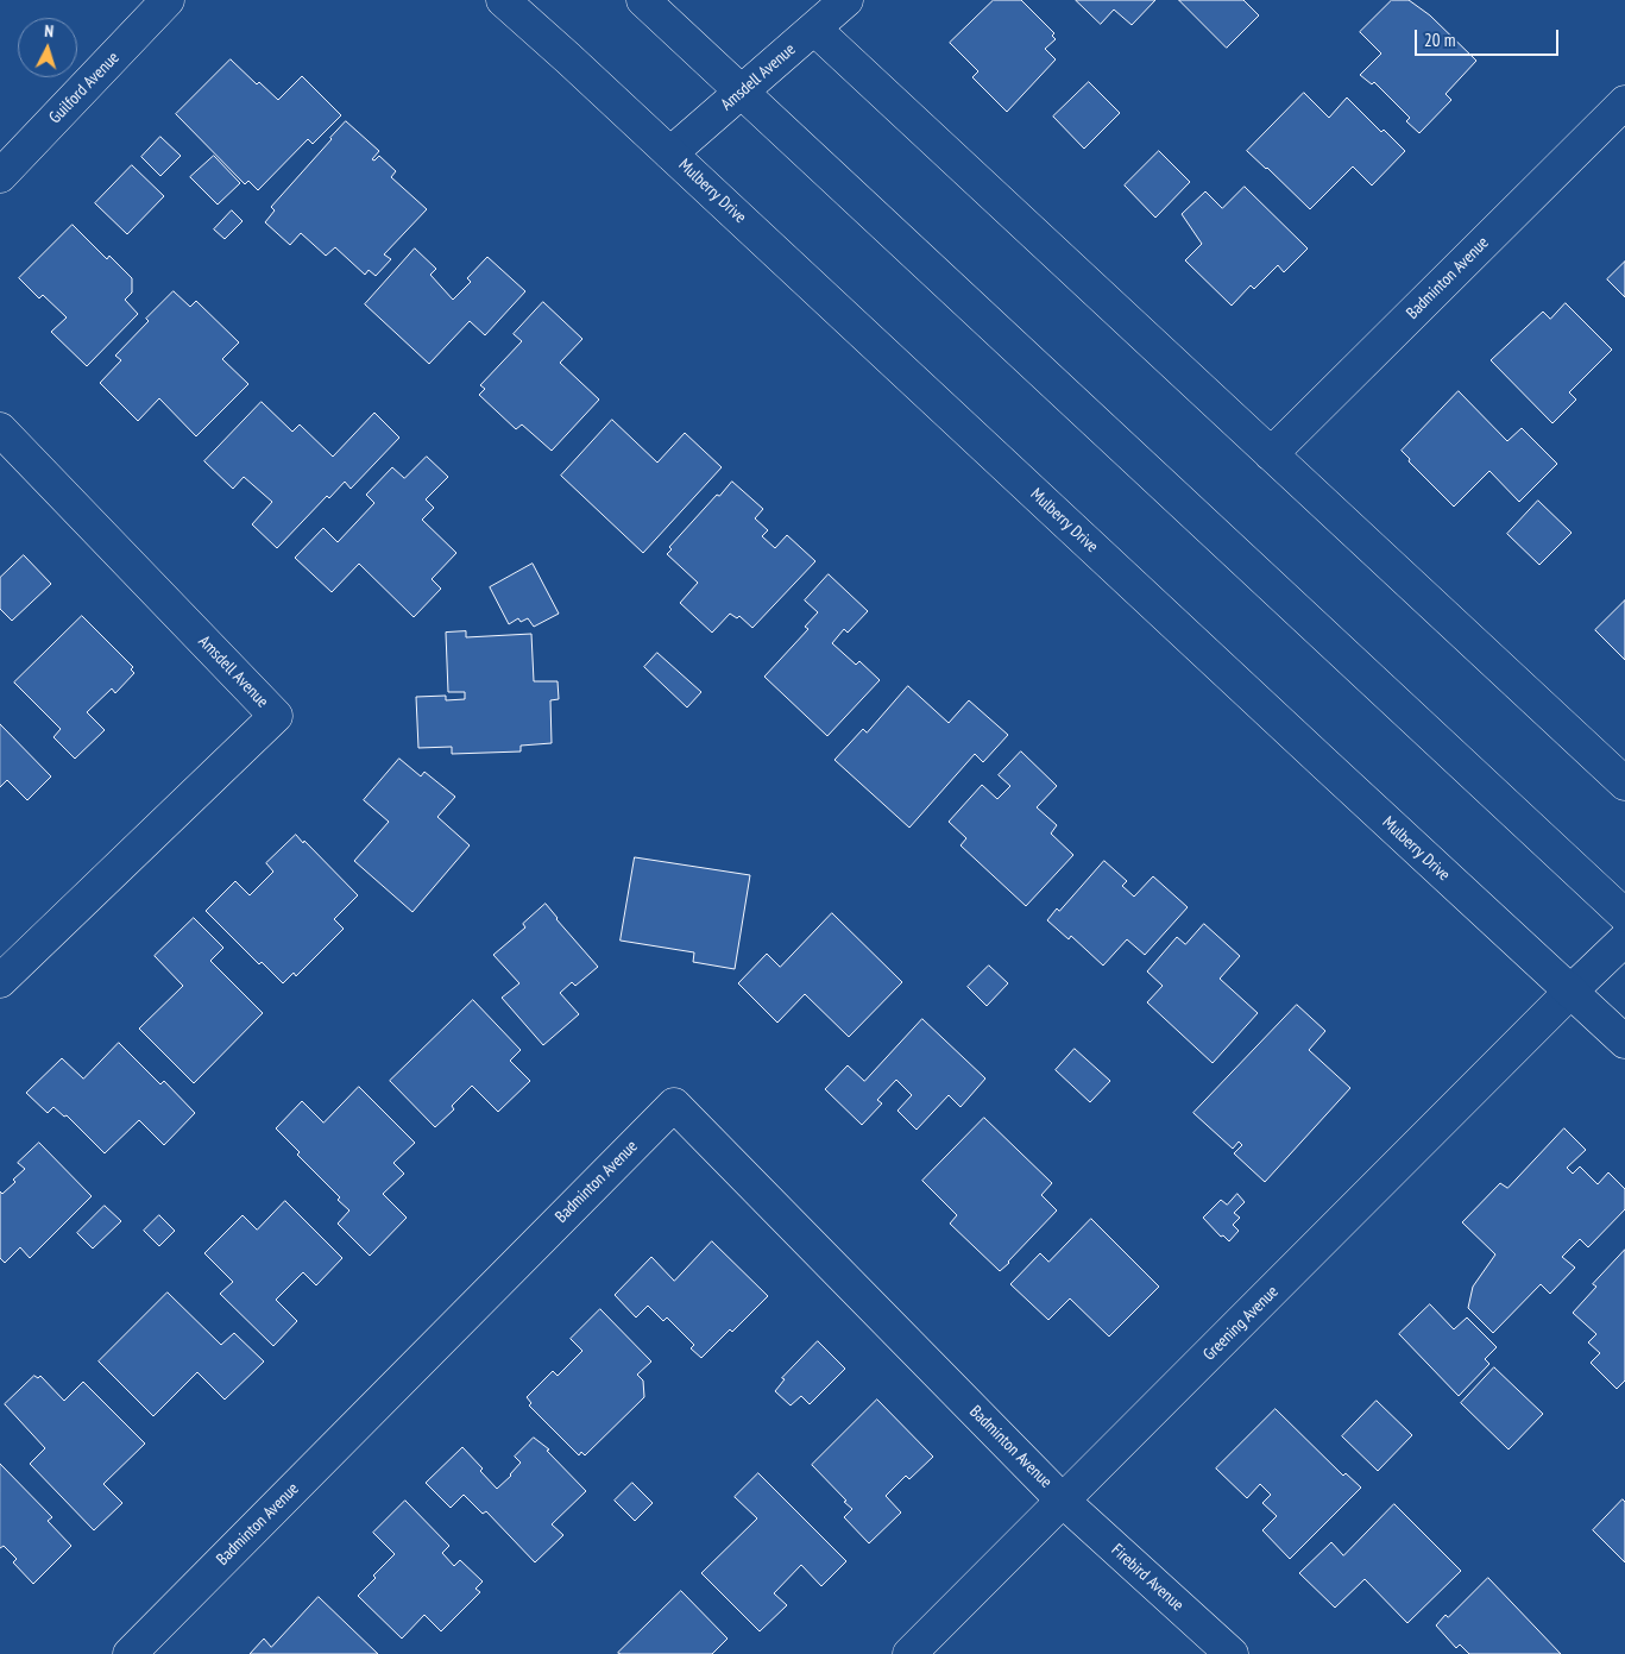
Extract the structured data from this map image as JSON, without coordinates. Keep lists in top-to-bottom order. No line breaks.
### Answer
{"streets":{"street":["Amsdell Avenue","Guilford Avenue","Mulberry Drive","Badminton Avenue","Greening Avenue","Firebird Avenue"]},"crossings":[["Amsdell Avenue","Mulberry Drive"],["Mulberry Drive","Greening Avenue"],["Badminton Avenue","Greening Avenue"],["Badminton Avenue","Firebird Avenue"],["Greening Avenue","Firebird Avenue"]],"scale_bar":"20 m","north":"top"}
